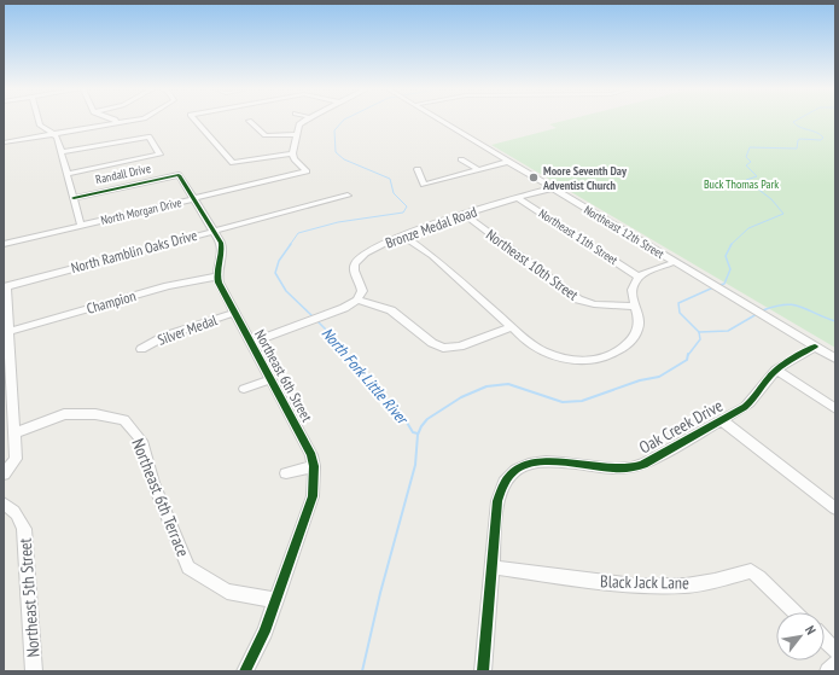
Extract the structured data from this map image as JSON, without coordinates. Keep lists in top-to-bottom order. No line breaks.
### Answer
{"streets":{"street":["Randall Drive","North Morgan Drive","Bronze Medal Road","Northeast 12th Street","Northeast 11th Street","North Ramblin Oaks Drive","Northeast 10th Street","Champion","Silver Medal","Northeast 6th Street","Oak Creek Drive","Northeast 6th Terrace","Black Jack Lane","Northeast 5th Street"]},"crossings":[["Randall Drive","North Morgan Drive"],["Bronze Medal Road","Northeast 12th Street"],["Bronze Medal Road","Northeast 11th Street"],["Bronze Medal Road","Northeast 10th Street"],["Northeast 12th Street","Oak Creek Drive"],["Champion","Northeast 6th Street"],["Silver Medal","Northeast 6th Street"],["Northeast 6th Street","Northeast 6th Terrace"],["Oak Creek Drive","Black Jack Lane"]],"water":["North Fork Little River"],"parks":["Buck Thomas Park"],"places":["Moore Seventh Day Adventist Church"],"north":"top right"}
